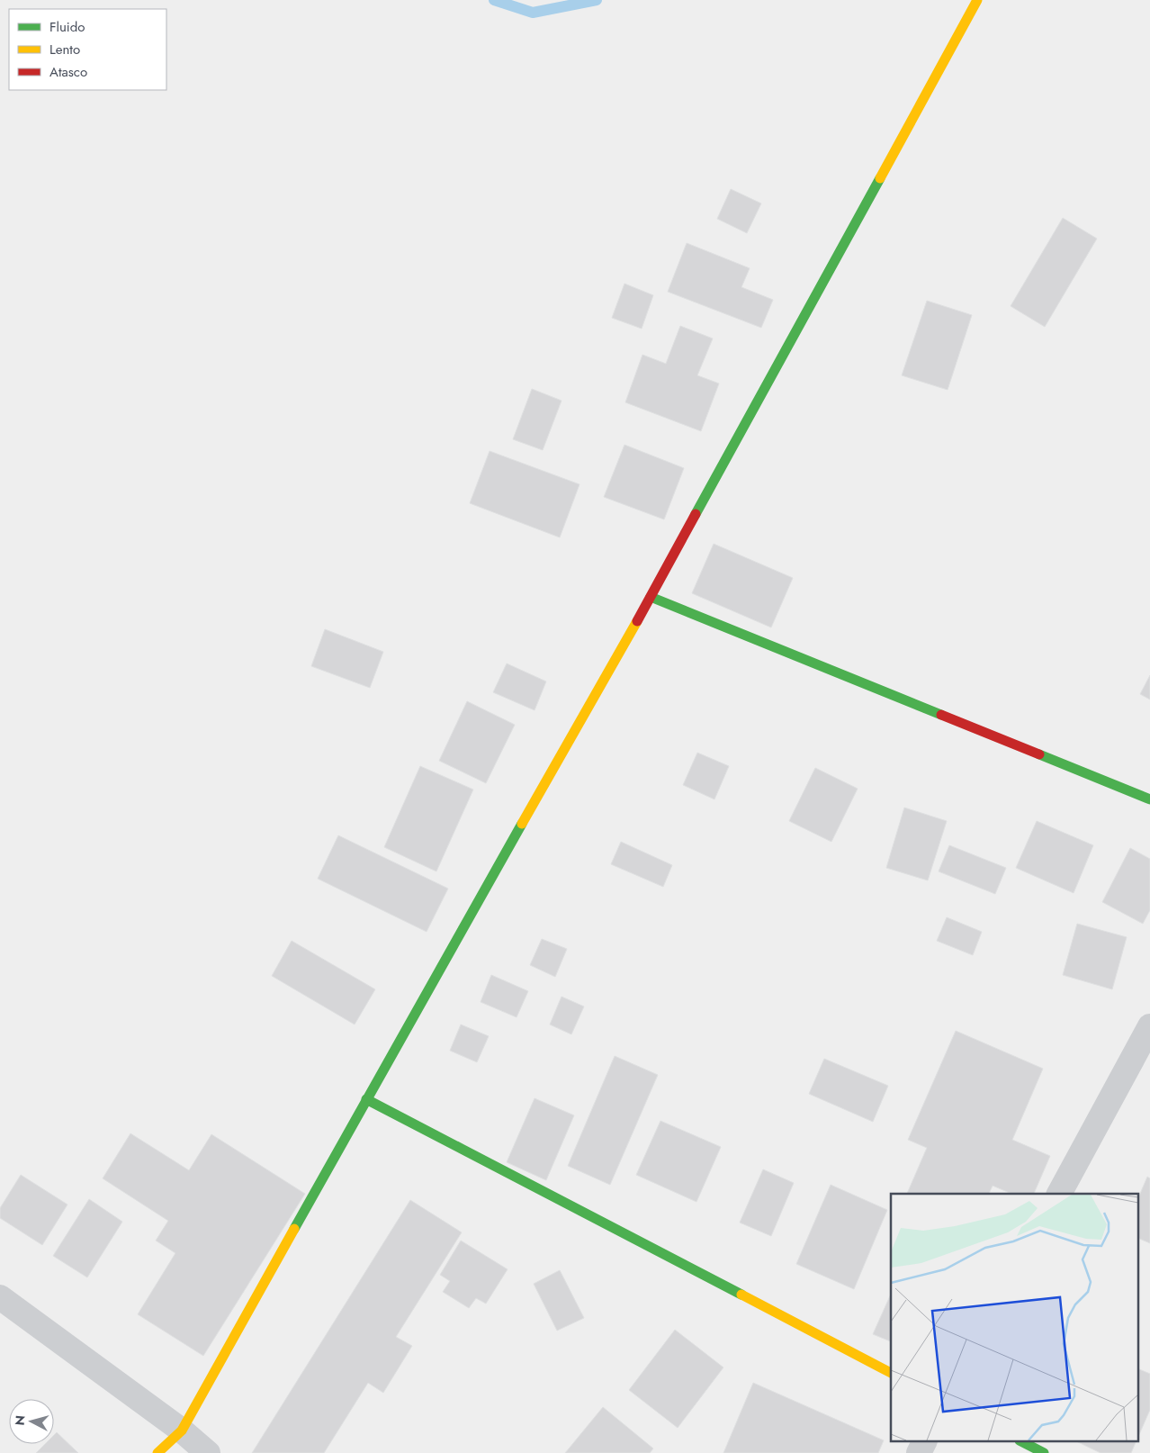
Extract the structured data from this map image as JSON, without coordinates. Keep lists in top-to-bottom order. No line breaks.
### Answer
{"legend":["Fluido","Lento","Atasco"],"north":"left"}
